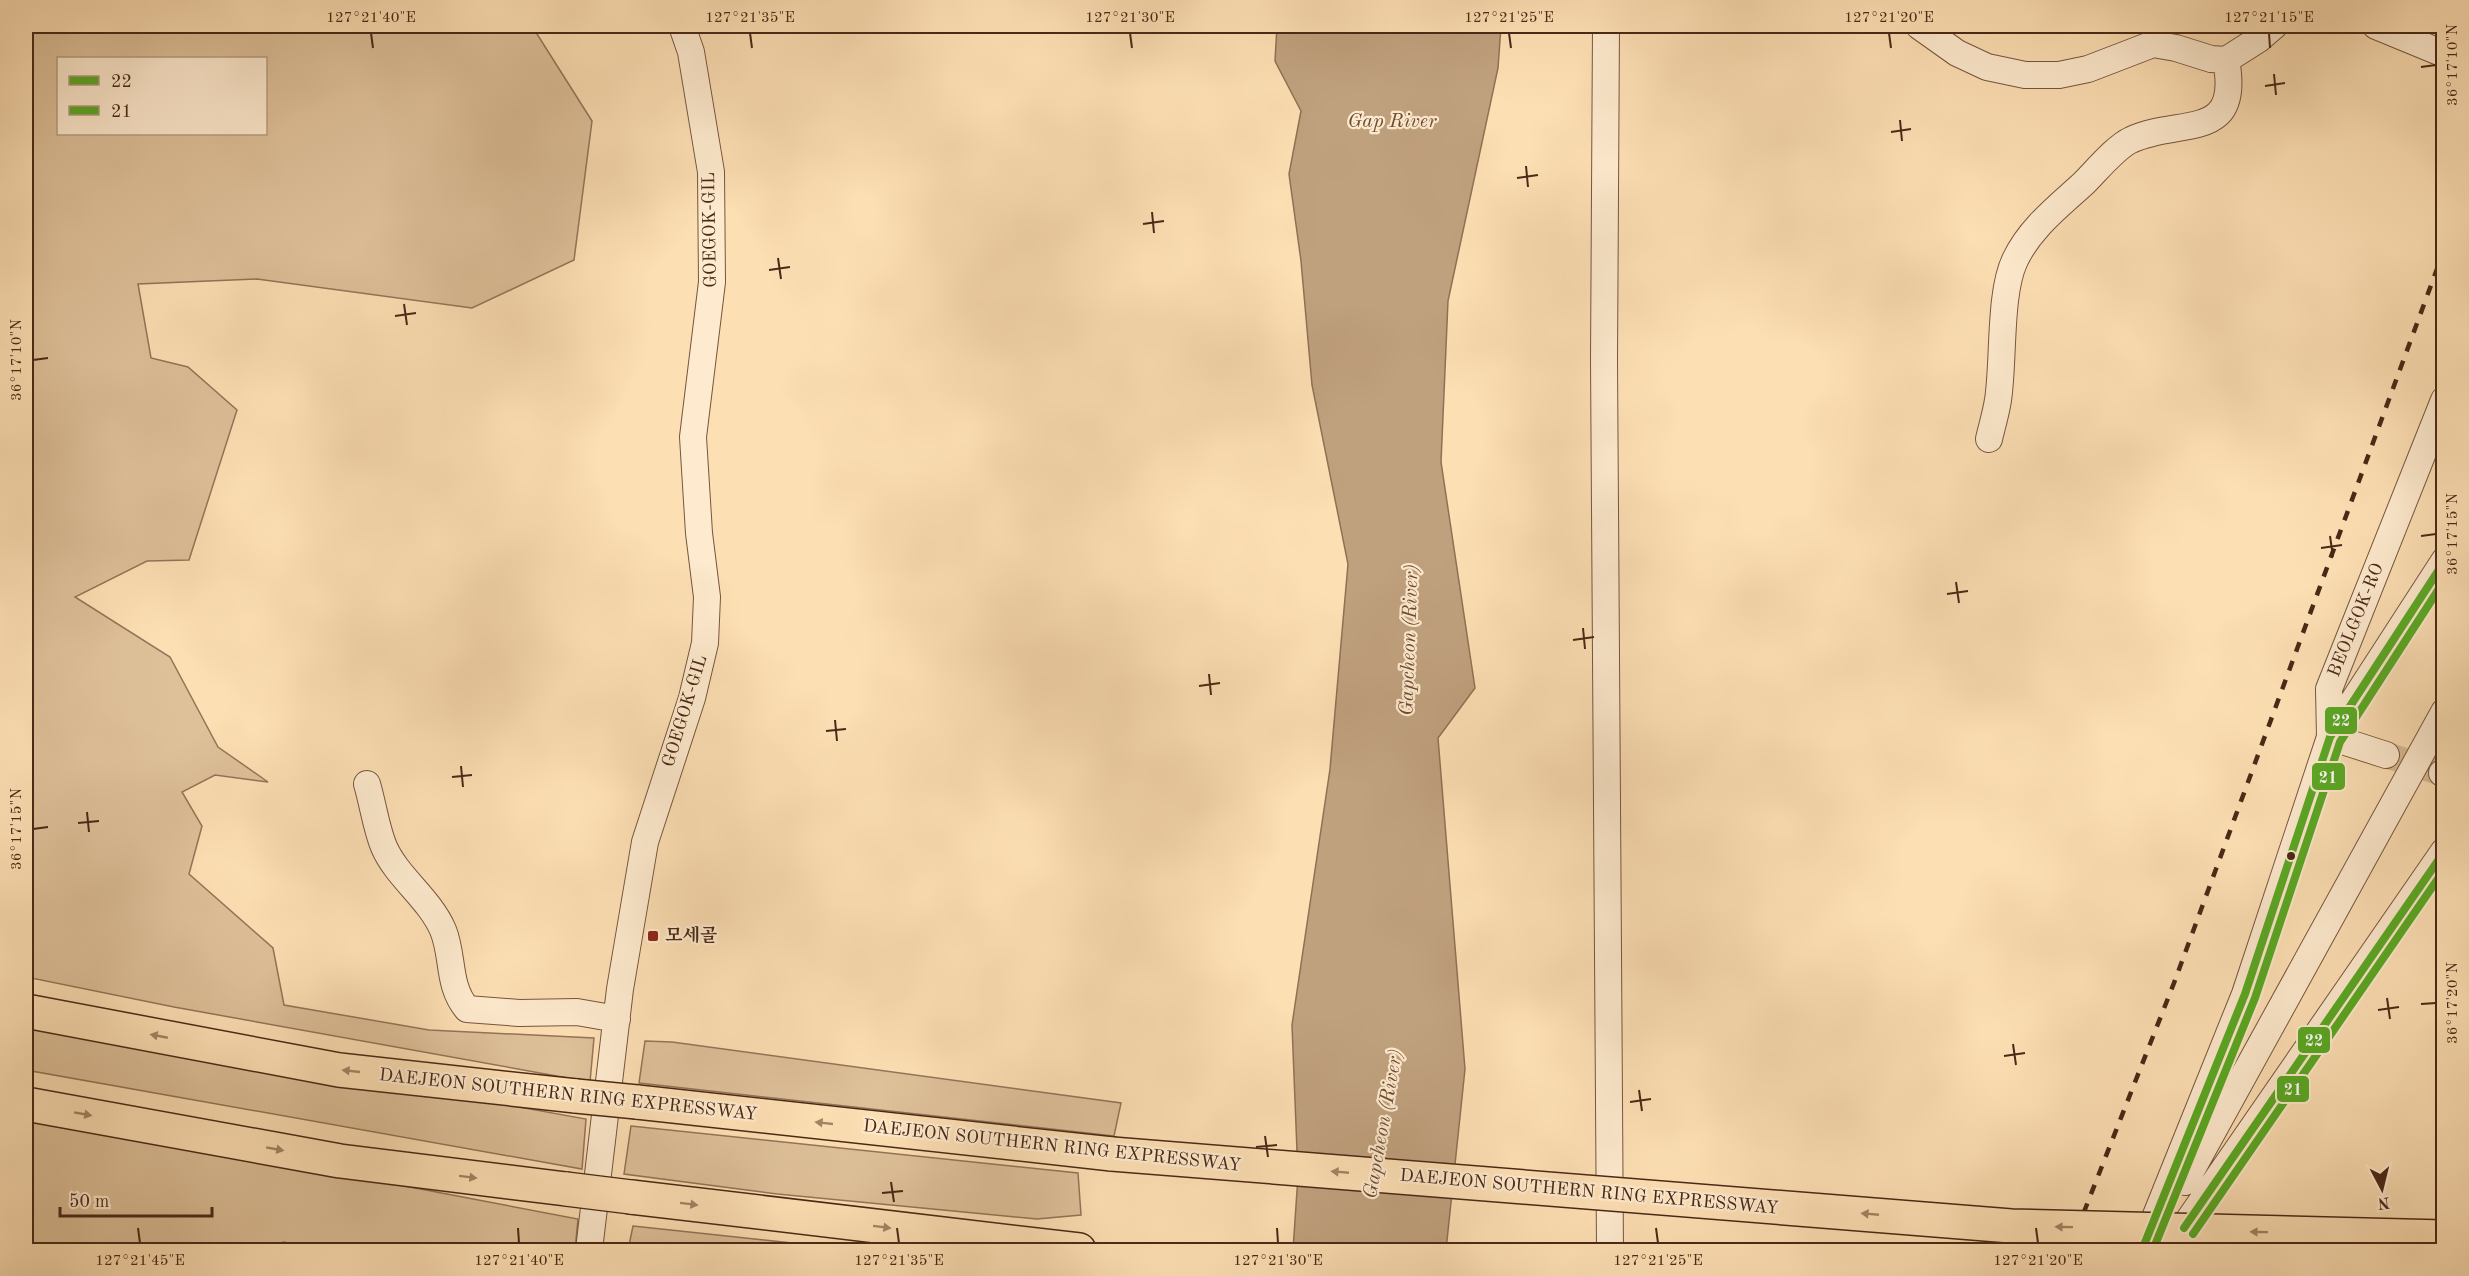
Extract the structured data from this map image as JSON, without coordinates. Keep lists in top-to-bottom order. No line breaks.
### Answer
{"streets":{"highway":["DAEJEON SOUTHERN RING EXPRESSWAY"],"street":["GOEGOK-GIL","BEOLGOK-RO"]},"water":["Gap River","Gapcheon (River)"],"places":{"transit":["모세골"]},"lines":["transit line 22","transit line 21"],"legend":["22","21"],"scale_bar":"50 m","north":"bottom","coordinates":["127°21'40\"E","127°21'35\"E","127°21'30\"E","127°21'25\"E","127°21'20\"E","127°21'15\"E","36°17'10\"N","36°17'15\"N","36°17'20\"N","127°21'45\"E"]}
